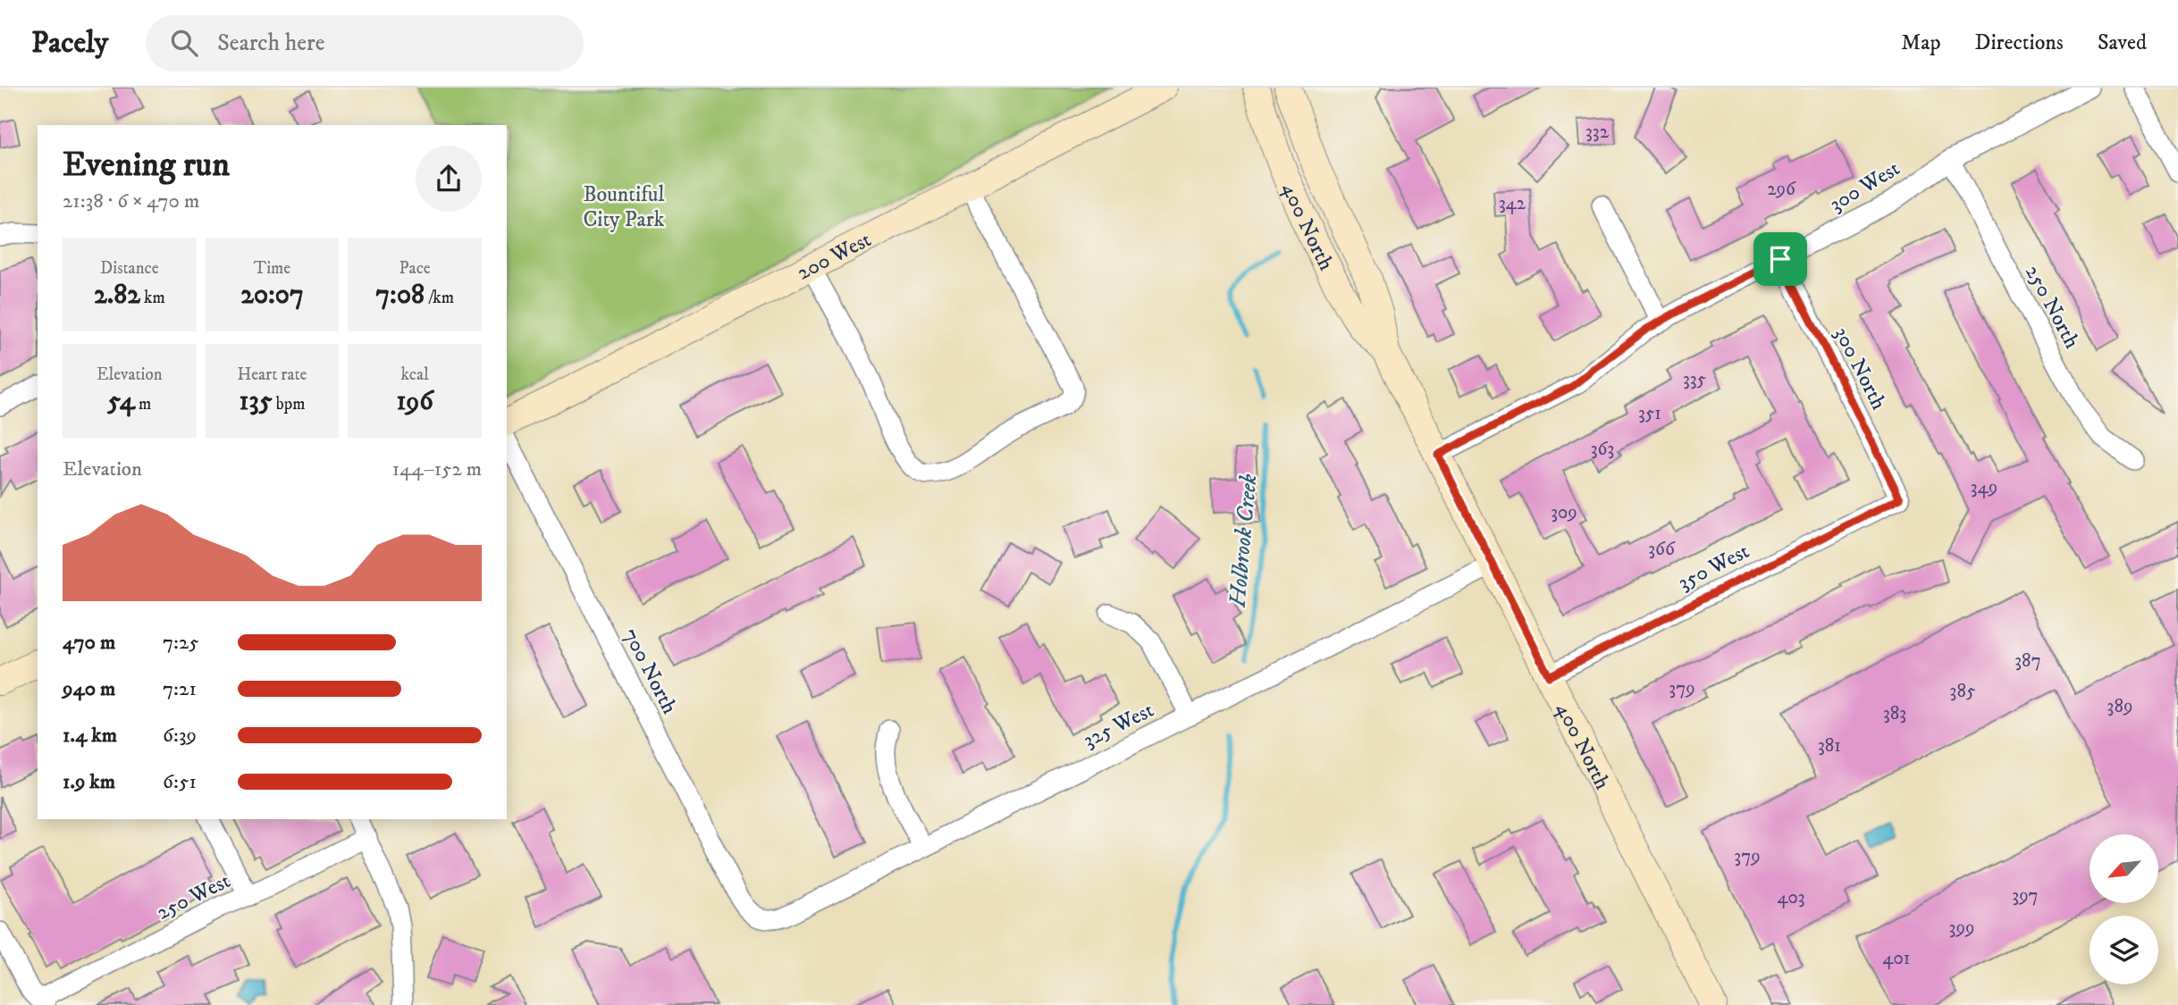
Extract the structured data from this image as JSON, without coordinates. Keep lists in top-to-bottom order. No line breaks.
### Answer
{"streets":{"main road":["400 North","200 West"],"street":["300 West","250 North","300 North","350 West","700 North","325 West","250 West"]},"crossings":[["300 West","400 North"],["300 West","250 North"],["300 West","300 North"],["400 North","350 West"],["400 North","325 West"],["300 North","350 West"],["700 North","325 West"]],"water":["Holbrook Creek"],"parks":["Bountiful City Park"],"house_numbers":["332","296","342","335","351","363","349","309","366","387","379","385","389","383","381","379","397","403","399","401"],"north":"bottom left","page":{"header":"Pacely","search":"Search here","nav":["Map","Directions","Saved"],"heading":["Evening run","21:38 · 6 × 470 m"],"stats":[["Distance","2.82 km"],["Time","20:07"],["Pace","7:08 /km"],["Elevation","54 m"],["Heart rate","135 bpm"],["kcal","196"]],"chart":["Elevation","144–152 m"],"list":[{"name":"470 m","note":"7:25"},{"name":"940 m","note":"7:21"},{"name":"1.4 km","note":"6:39"},{"name":"1.9 km","note":"6:51"}]}}
